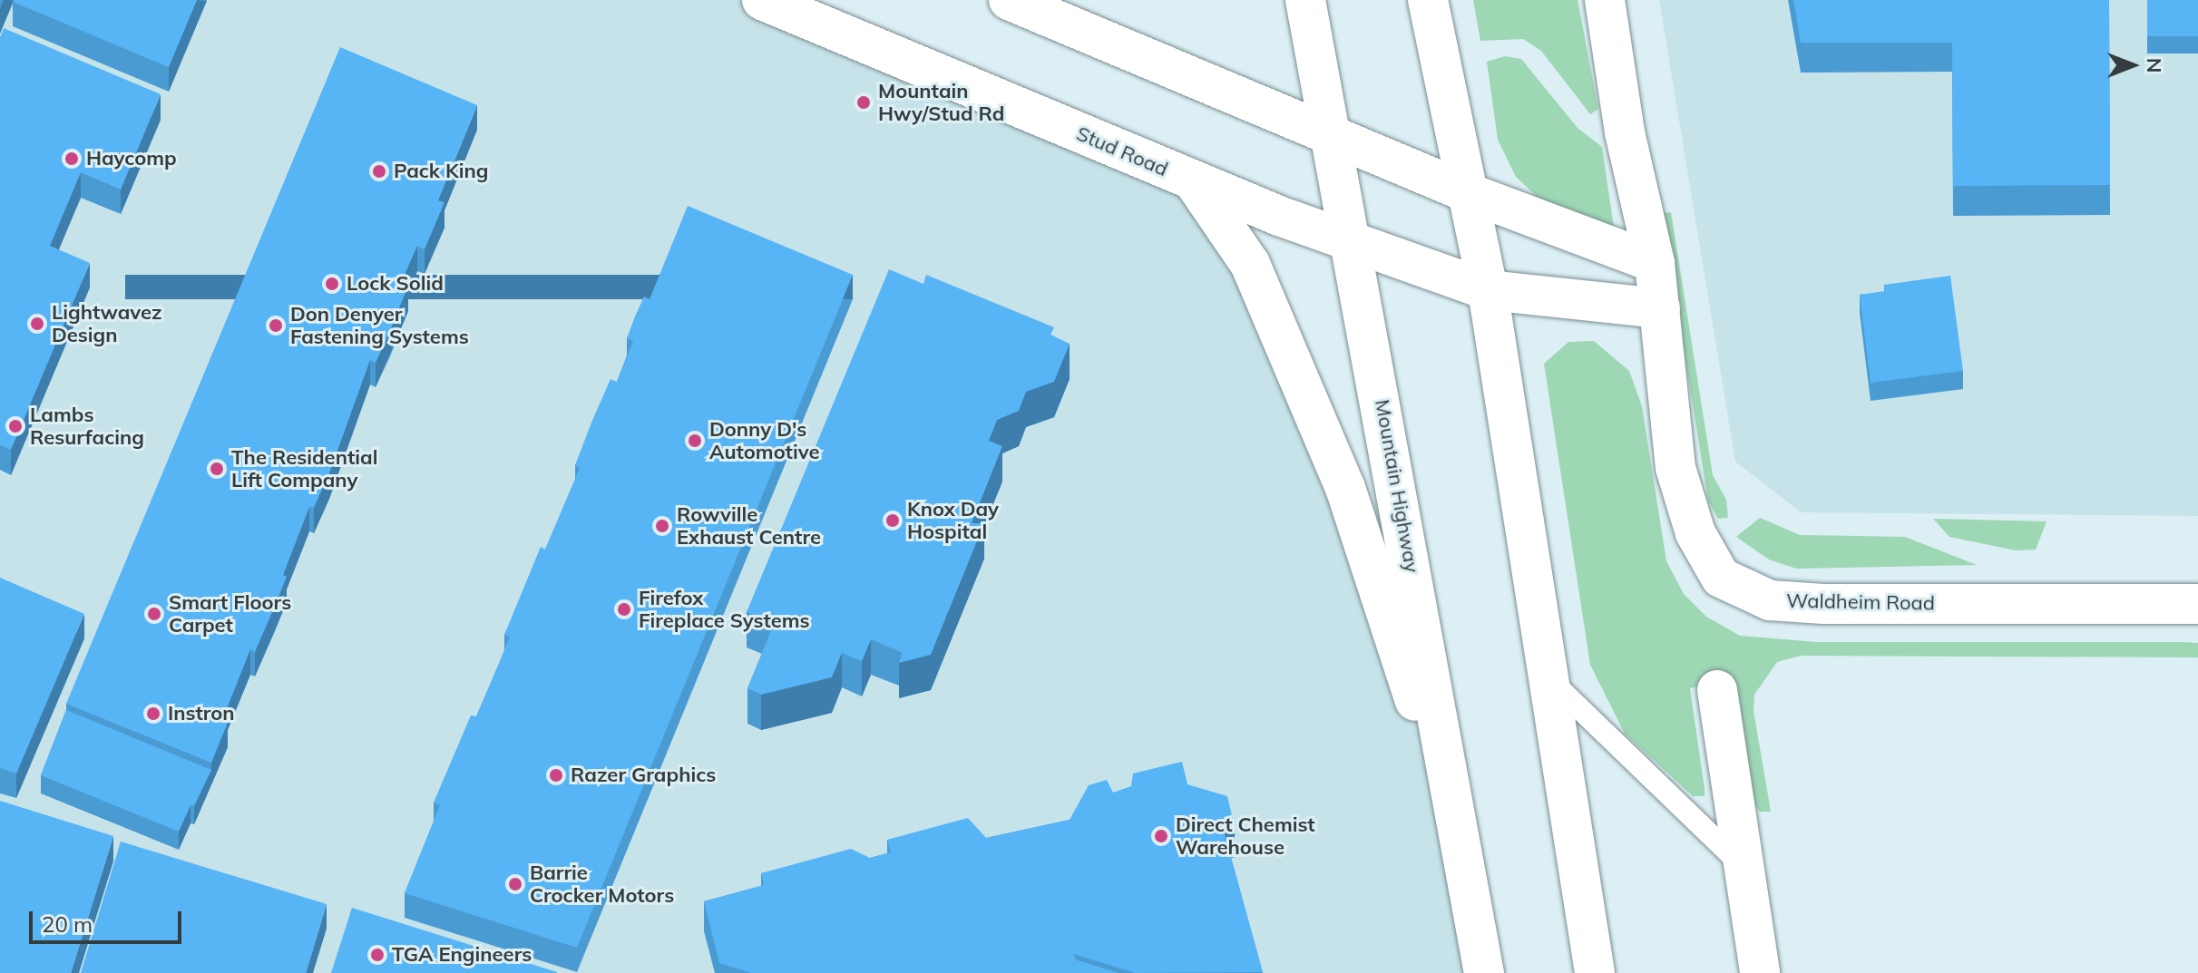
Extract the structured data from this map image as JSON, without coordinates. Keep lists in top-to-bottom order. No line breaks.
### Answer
{"streets":{"main road":["Stud Road","Mountain Highway","Waldheim Road"]},"crossings":[["Stud Road","Mountain Highway"]],"places":["Mountain Hwy/Stud Rd","Haycomp","Pack King","Lock Solid","Lightwavez Design","Don Denyer Fastening Systems","Lambs Resurfacing","Donny D's Automotive","The Residential Lift Company","Knox Day Hospital","Rowville Exhaust Centre","Firefox Fireplace Systems","Smart Floors Carpet","Instron","Razer Graphics","Direct Chemist Warehouse","Barrie Crocker Motors","TGA Engineers"],"scale_bar":"20 m","north":"right"}
